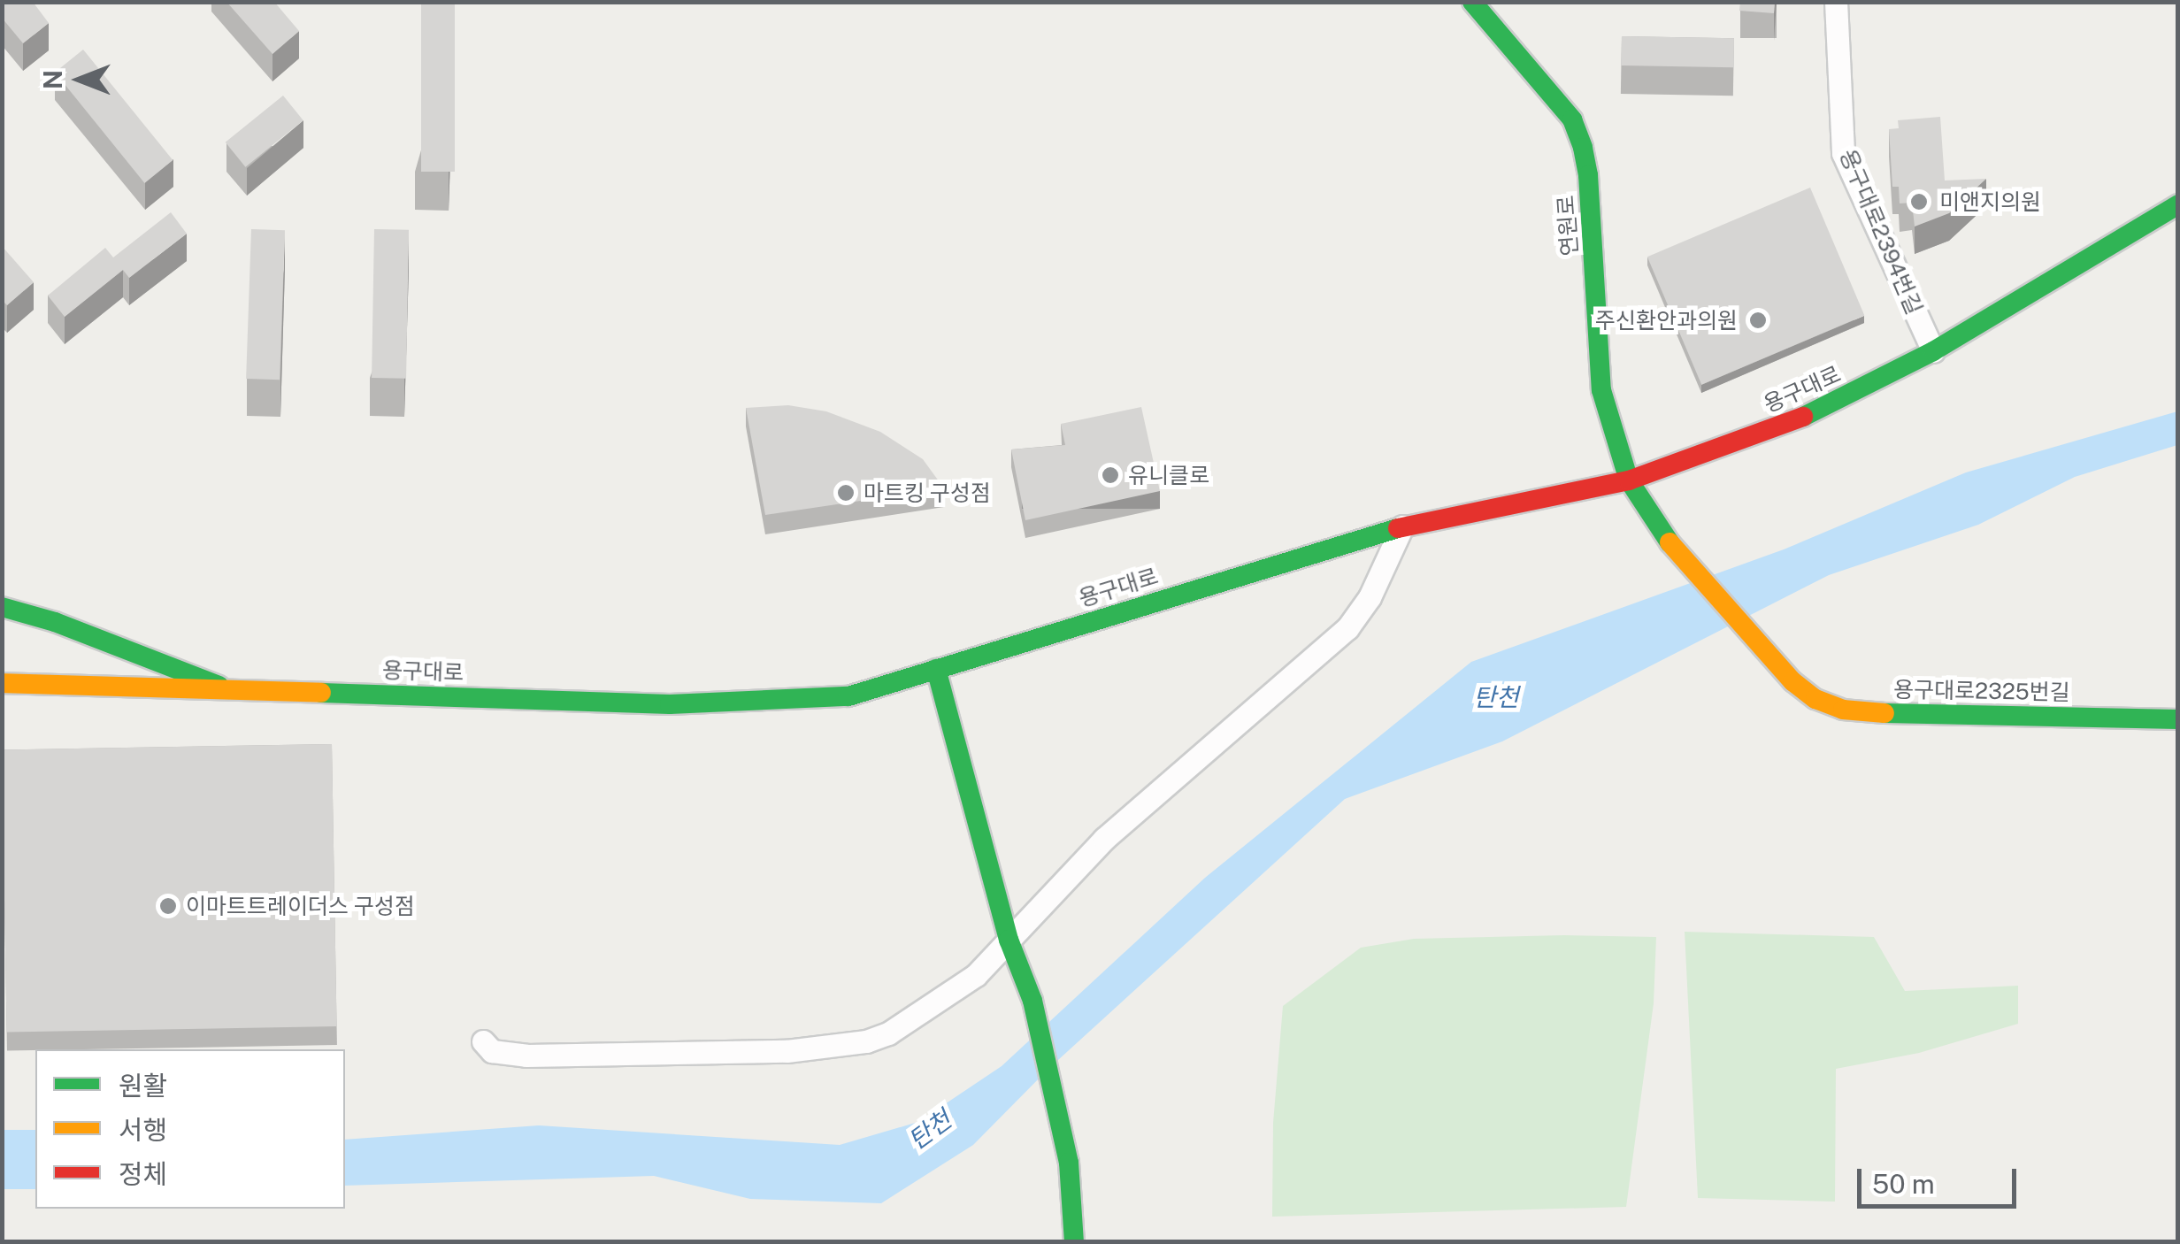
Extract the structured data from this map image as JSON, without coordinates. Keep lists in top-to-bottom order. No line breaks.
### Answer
{"streets":{"main road":["연원로","용구대로","용구대로2325번길"],"street":["용구대로2394번길"]},"crossings":[["연원로","용구대로"],["연원로","용구대로2325번길"],["용구대로2394번길","용구대로"],["용구대로","용구대로2325번길"]],"water":["탄천"],"places":["미앤지의원","주신환안과의원","유니클로","마트킹 구성점","이마트트레이더스 구성점"],"legend":["원활","서행","정체"],"scale_bar":"50 m","north":"left"}
